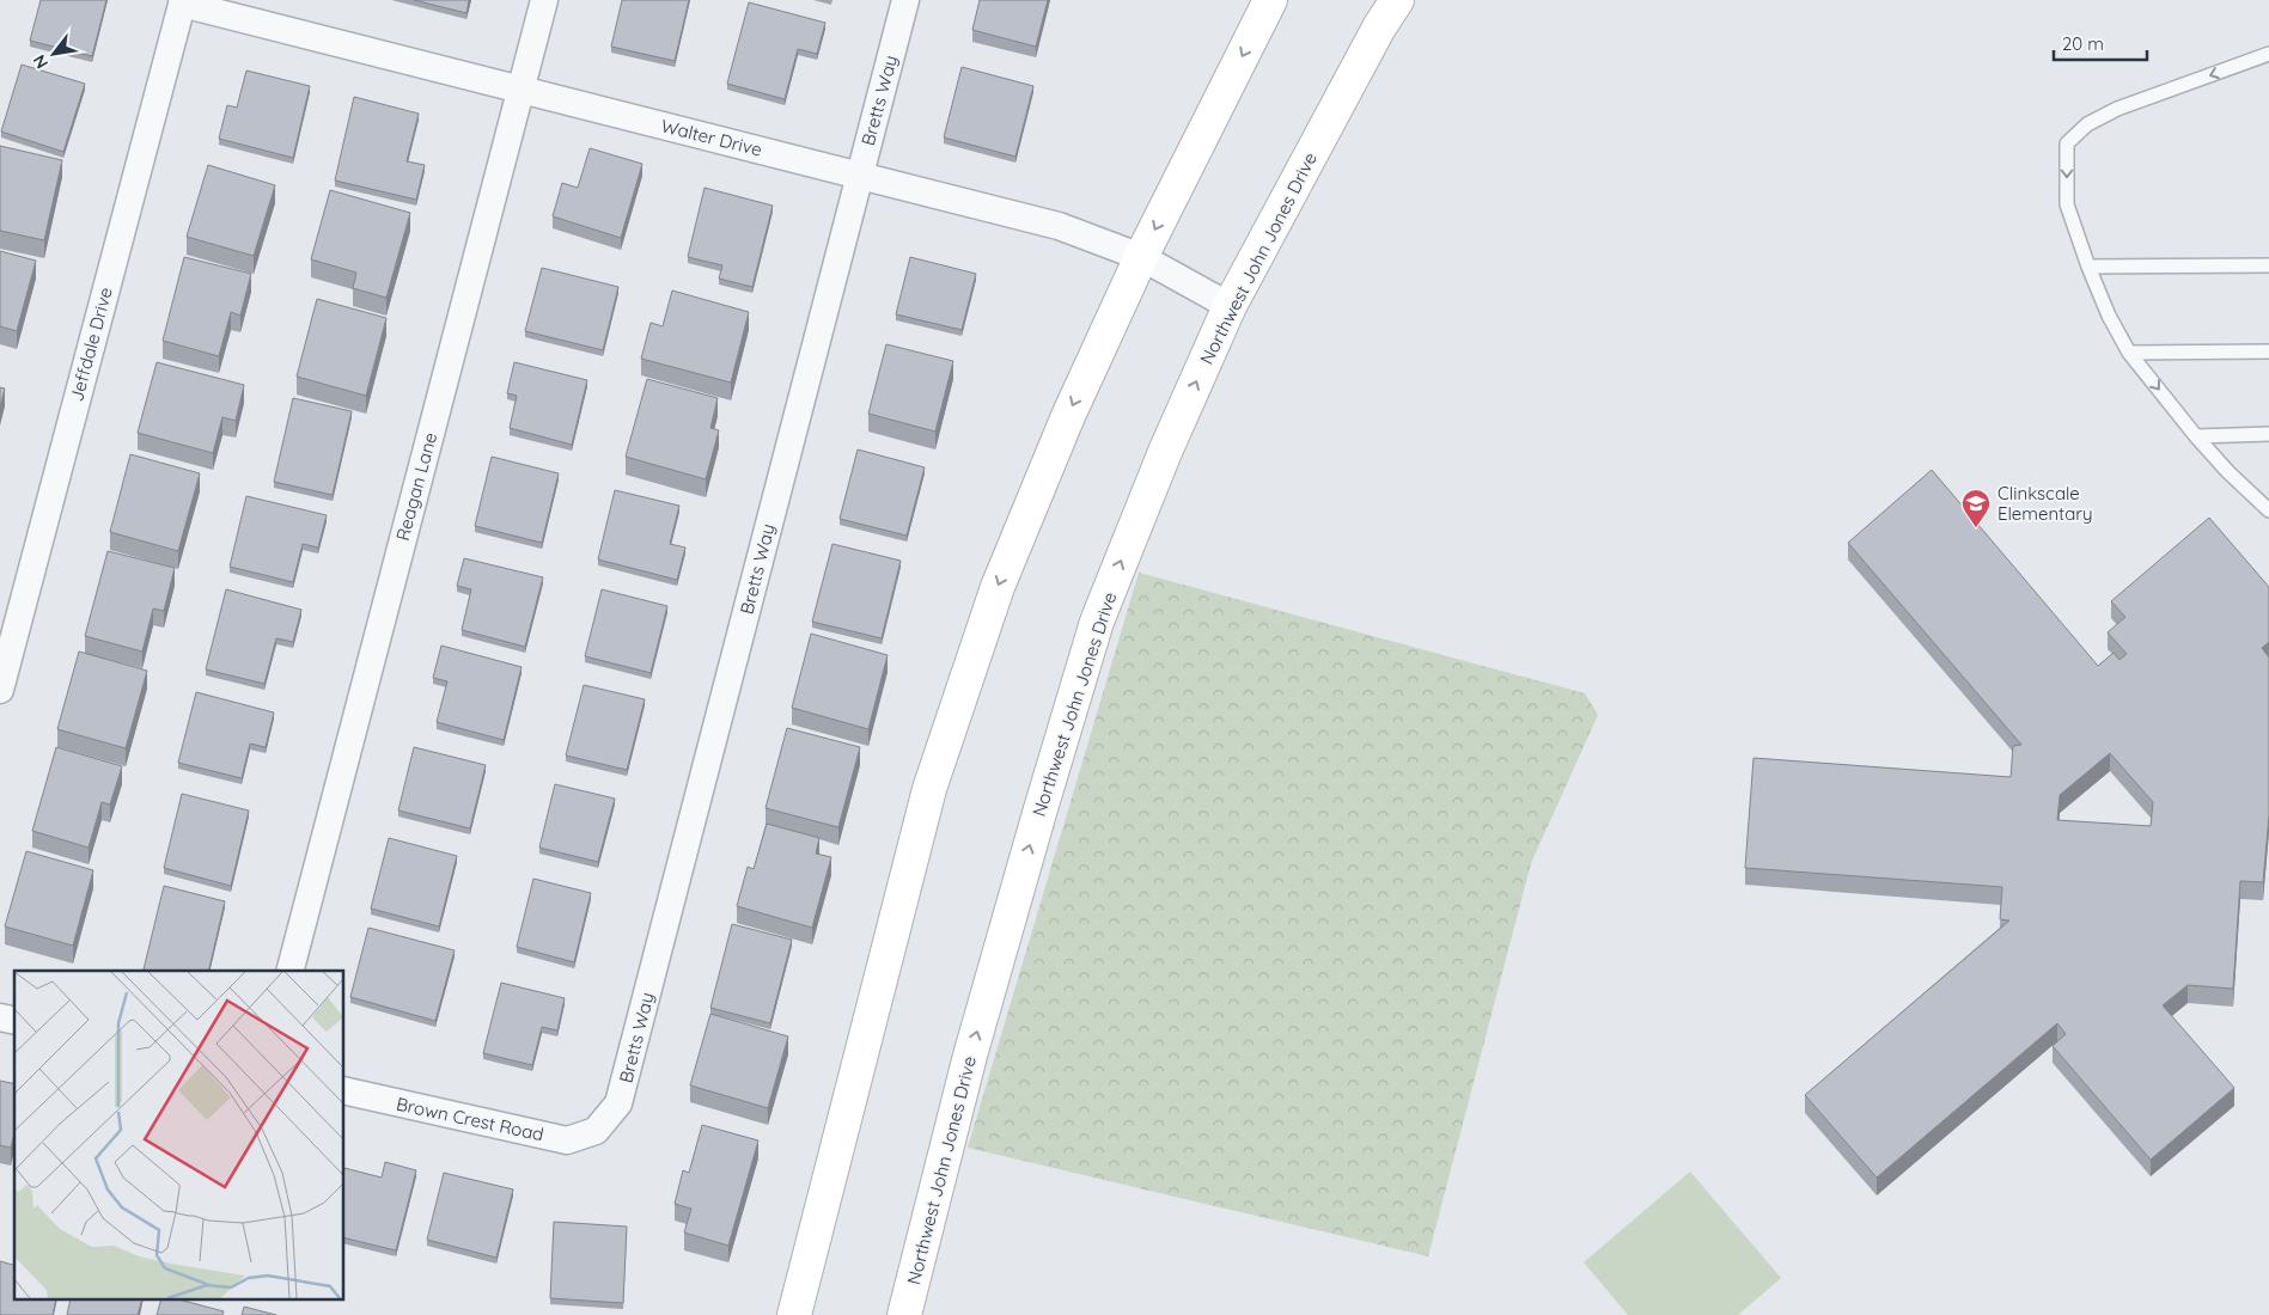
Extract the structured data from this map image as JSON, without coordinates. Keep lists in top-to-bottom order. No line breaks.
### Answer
{"streets":{"main road":["Northwest John Jones Drive"],"street":["Bretts Way","Walter Drive","Jeffdale Drive","Reagan Lane","Brown Crest Road"]},"crossings":[["Bretts Way","Walter Drive"],["Bretts Way","Brown Crest Road"],["Walter Drive","Northwest John Jones Drive"],["Walter Drive","Jeffdale Drive"],["Walter Drive","Reagan Lane"]],"places":{"school or university":["Clinkscale Elementary"]},"scale_bar":"20 m","north":"bottom left"}
